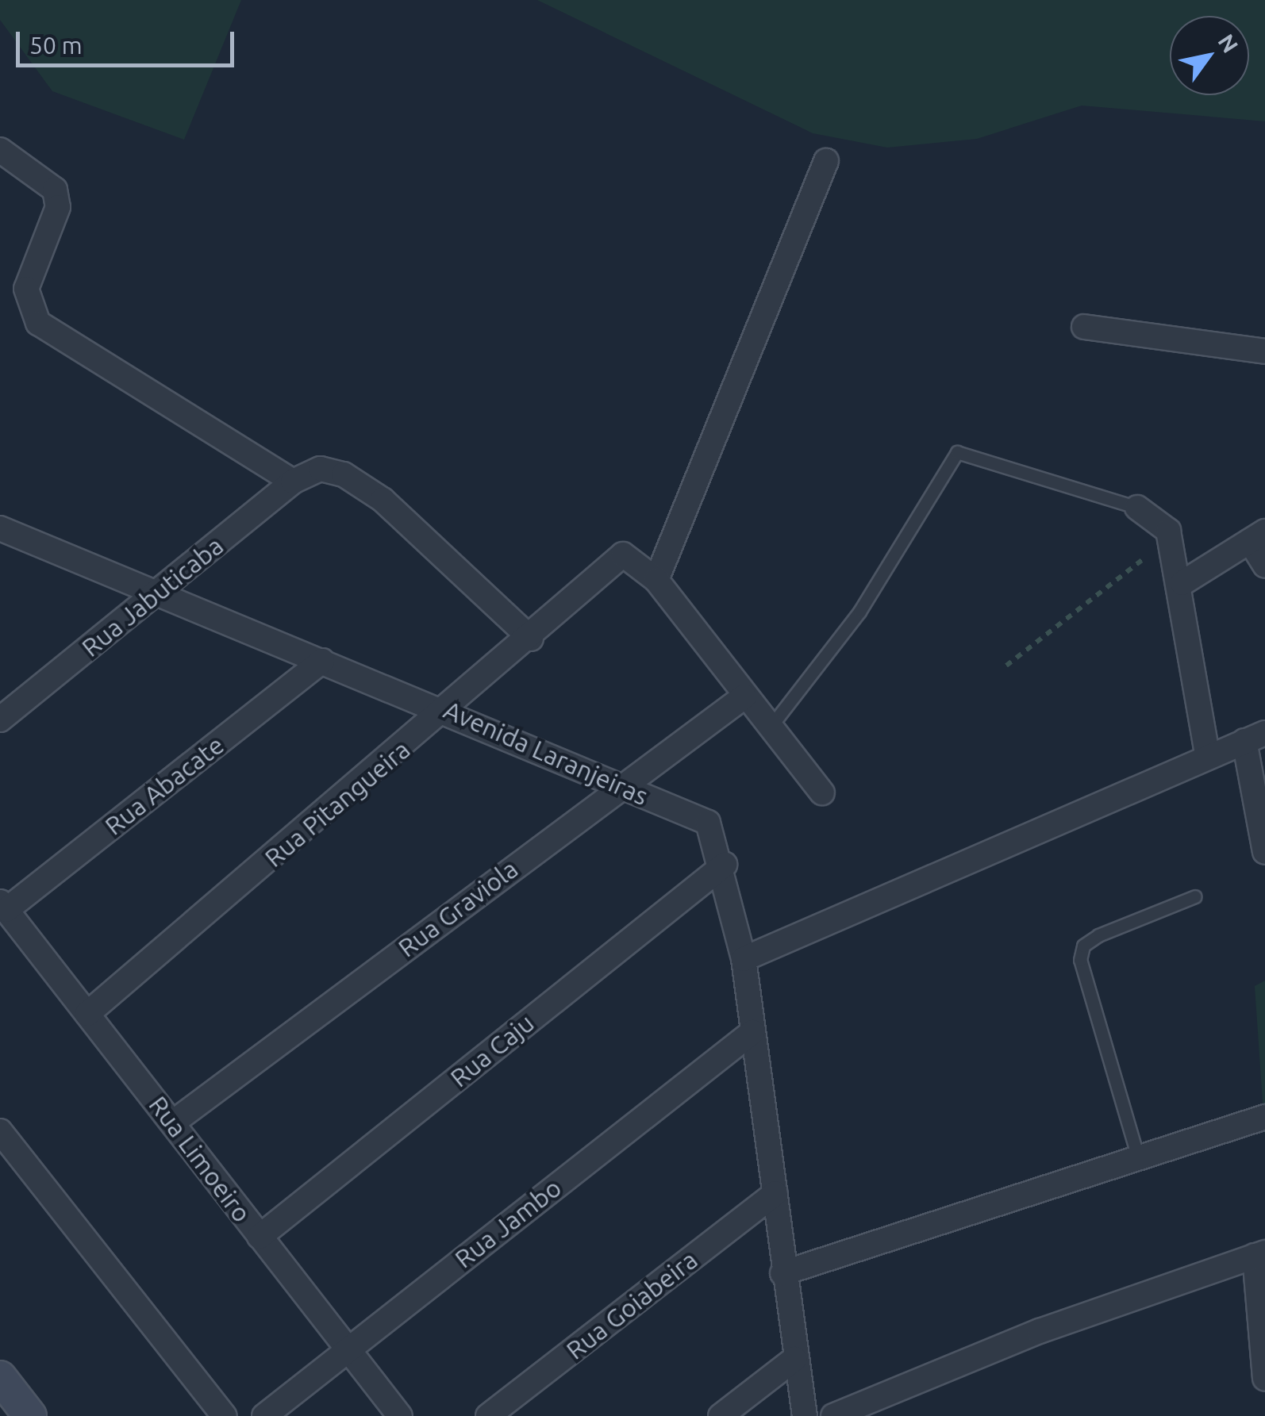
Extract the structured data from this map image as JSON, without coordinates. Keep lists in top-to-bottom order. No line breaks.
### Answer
{"streets":{"street":["Rua Jabuticaba","Avenida Laranjeiras","Rua Abacate","Rua Pitangueira","Rua Graviola","Rua Caju","Rua Limoeiro","Rua Jambo","Rua Goiabeira"]},"crossings":[["Rua Jabuticaba","Avenida Laranjeiras"],["Avenida Laranjeiras","Rua Abacate"],["Avenida Laranjeiras","Rua Pitangueira"],["Avenida Laranjeiras","Rua Graviola"],["Avenida Laranjeiras","Rua Caju"],["Avenida Laranjeiras","Rua Jambo"],["Avenida Laranjeiras","Rua Goiabeira"],["Rua Abacate","Rua Limoeiro"],["Rua Pitangueira","Rua Limoeiro"],["Rua Graviola","Rua Limoeiro"],["Rua Caju","Rua Limoeiro"],["Rua Limoeiro","Rua Jambo"]],"scale_bar":"50 m","north":"top right"}
